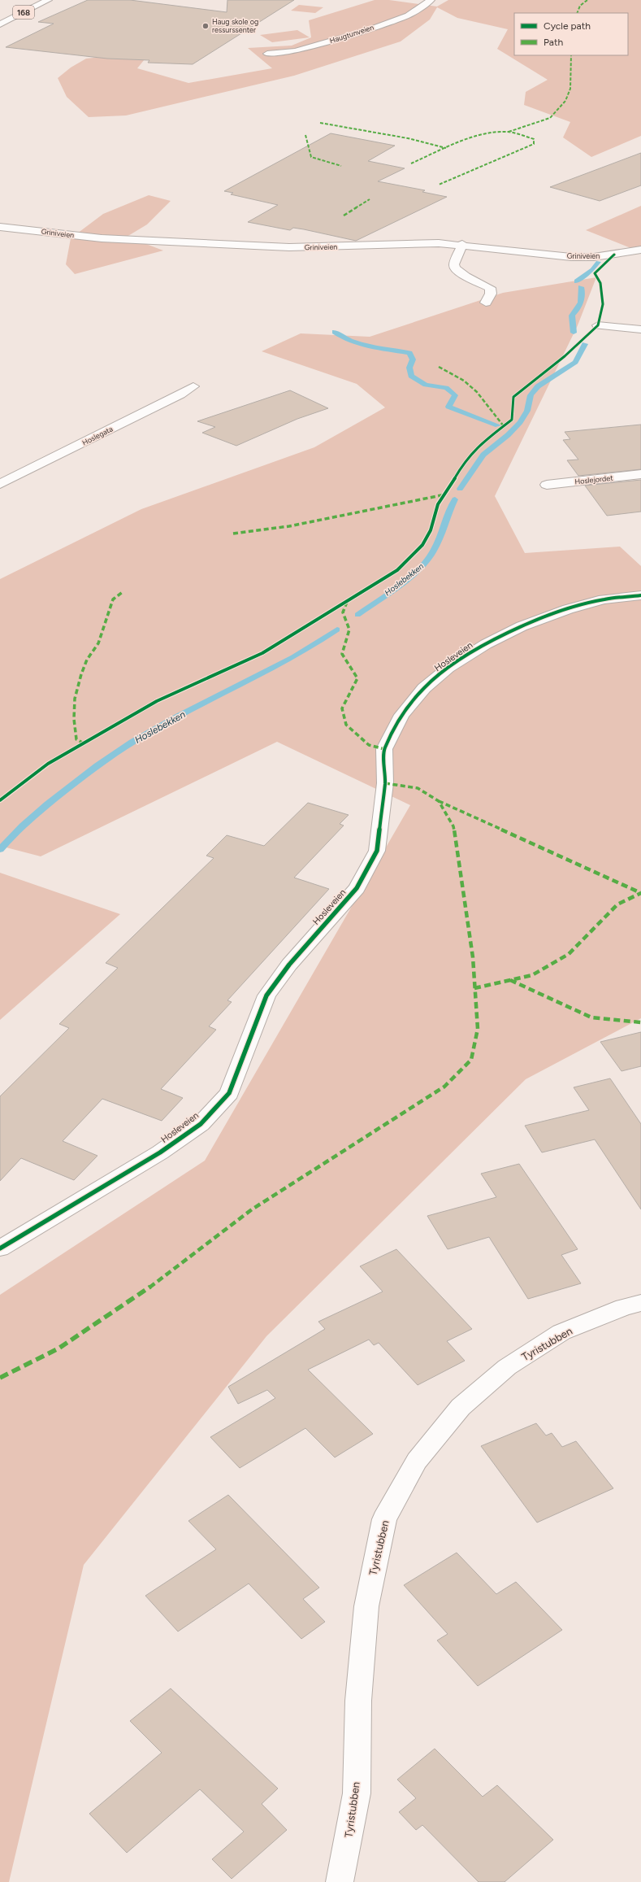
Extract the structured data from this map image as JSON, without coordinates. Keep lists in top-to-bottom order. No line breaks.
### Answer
{"streets":{"street":["168","Haugtunveien","Griniveien","Hoslegata","Hoslejordet","Hosleveien","Tyristubben"]},"water":["Hoslebekken"],"places":["Haug skole og ressurssenter"],"legend":["Cycle path","Path"]}
